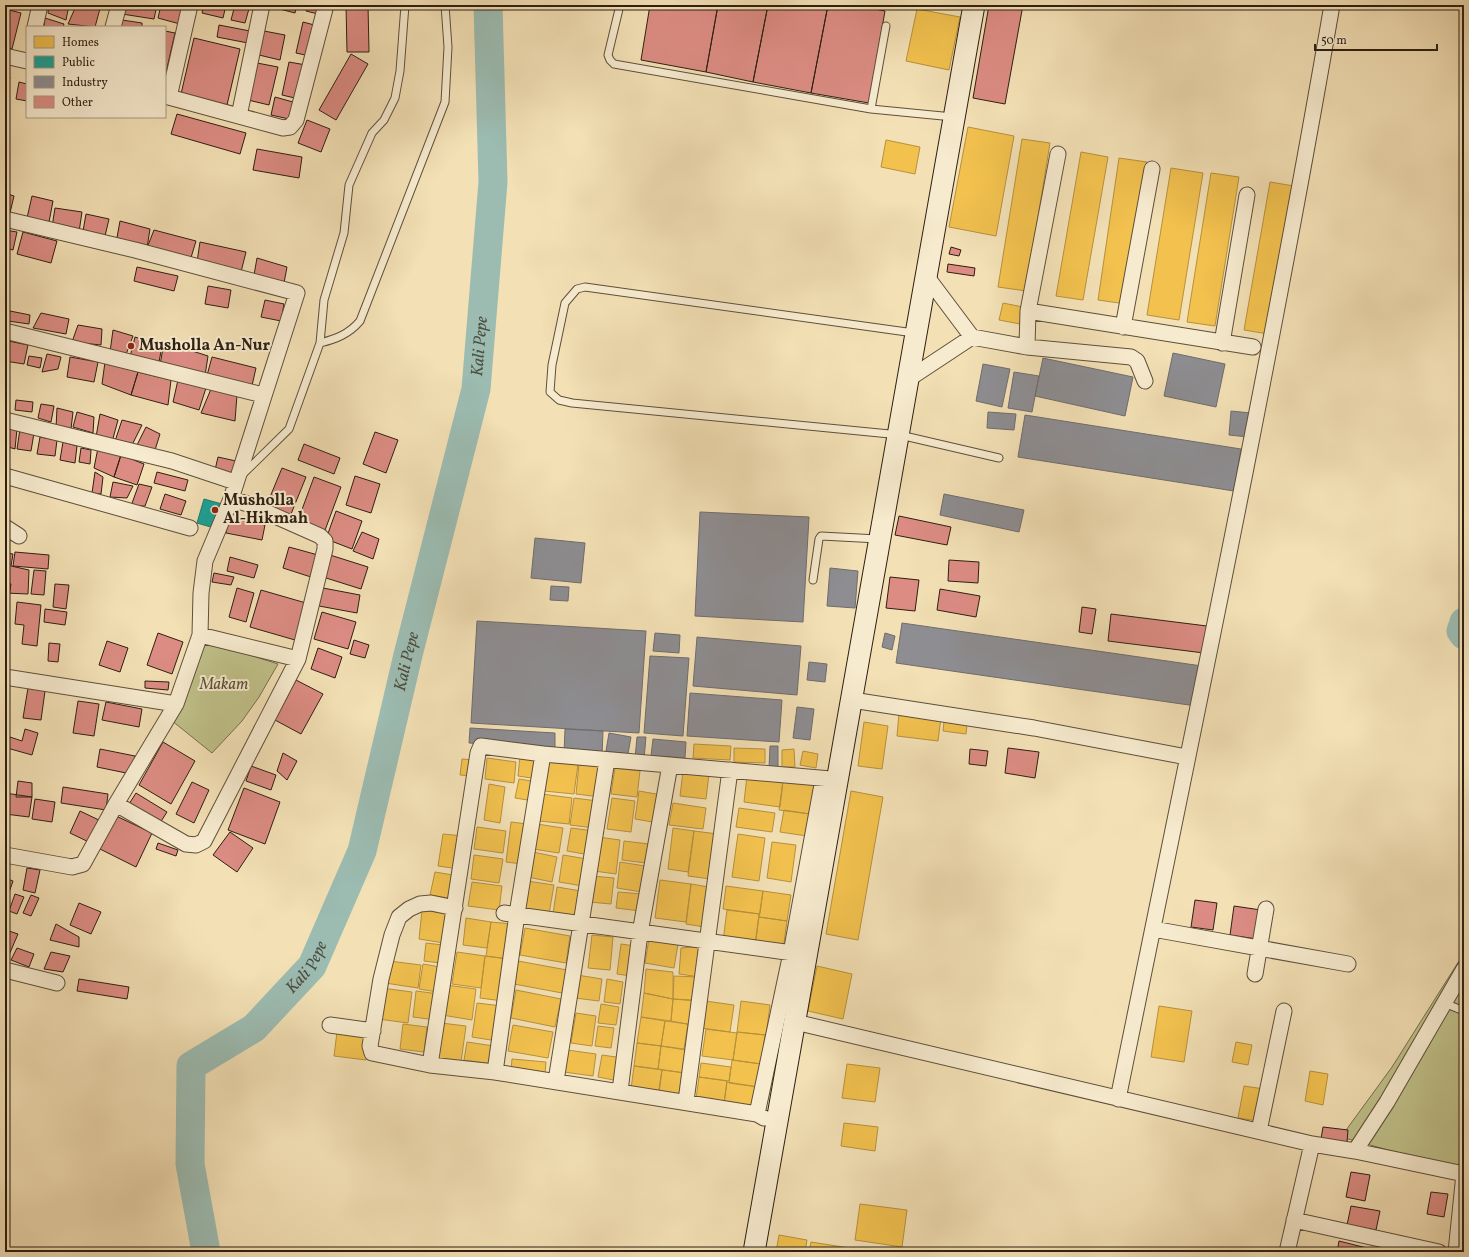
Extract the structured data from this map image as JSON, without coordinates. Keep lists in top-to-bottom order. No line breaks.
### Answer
{"water":["Kali Pepe"],"parks":["Makam"],"places":["Musholla An-Nur","Musholla Al-Hikmah"],"legend":["Homes","Public","Industry","Other"],"scale_bar":"50 m"}
